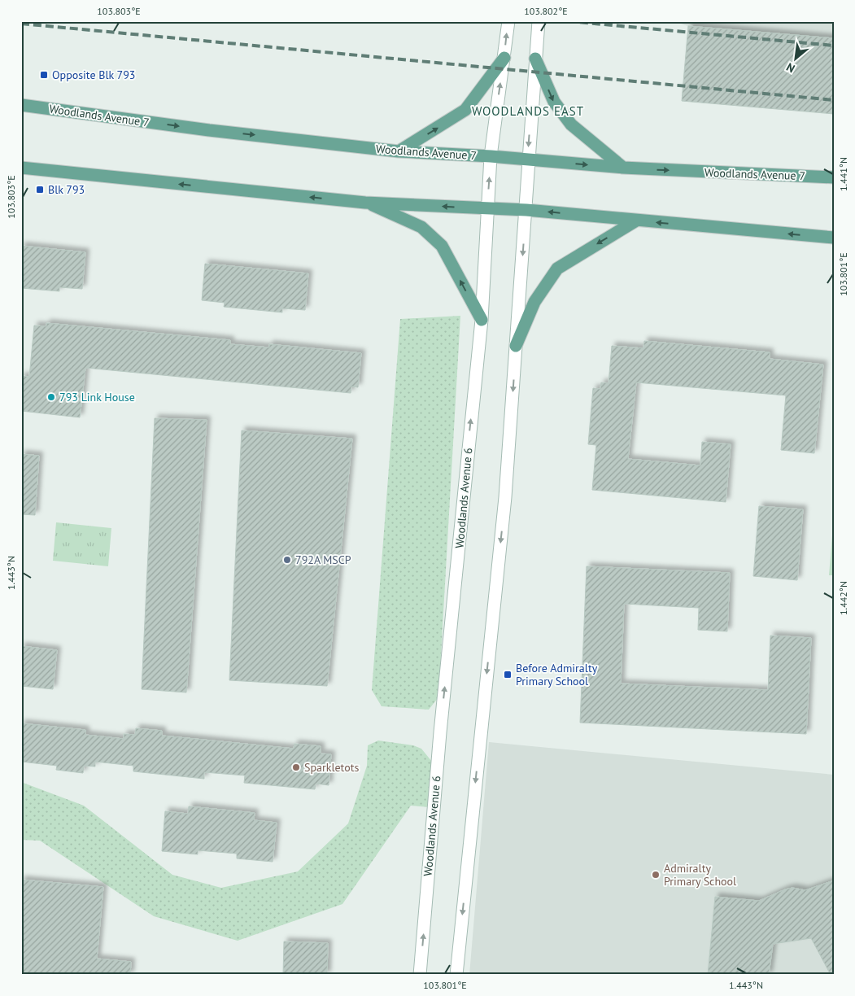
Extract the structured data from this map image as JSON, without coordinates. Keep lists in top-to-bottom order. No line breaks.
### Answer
{"streets":{"main road":["Woodlands Avenue 7"],"street":["Woodlands Avenue 6"]},"crossings":[["Woodlands Avenue 7","Woodlands Avenue 6"]],"districts":["WOODLANDS EAST"],"places":{"transit":["Opposite Blk 793","Blk 793","Before Admiralty Primary School"],"other":["793 Link House","792A MSCP","Sparkletots","Admiralty Primary School"]},"north":"bottom left","coordinates":["103.803°E","103.802°E","1.441°N","103.801°E","1.443°N","1.442°N"]}
